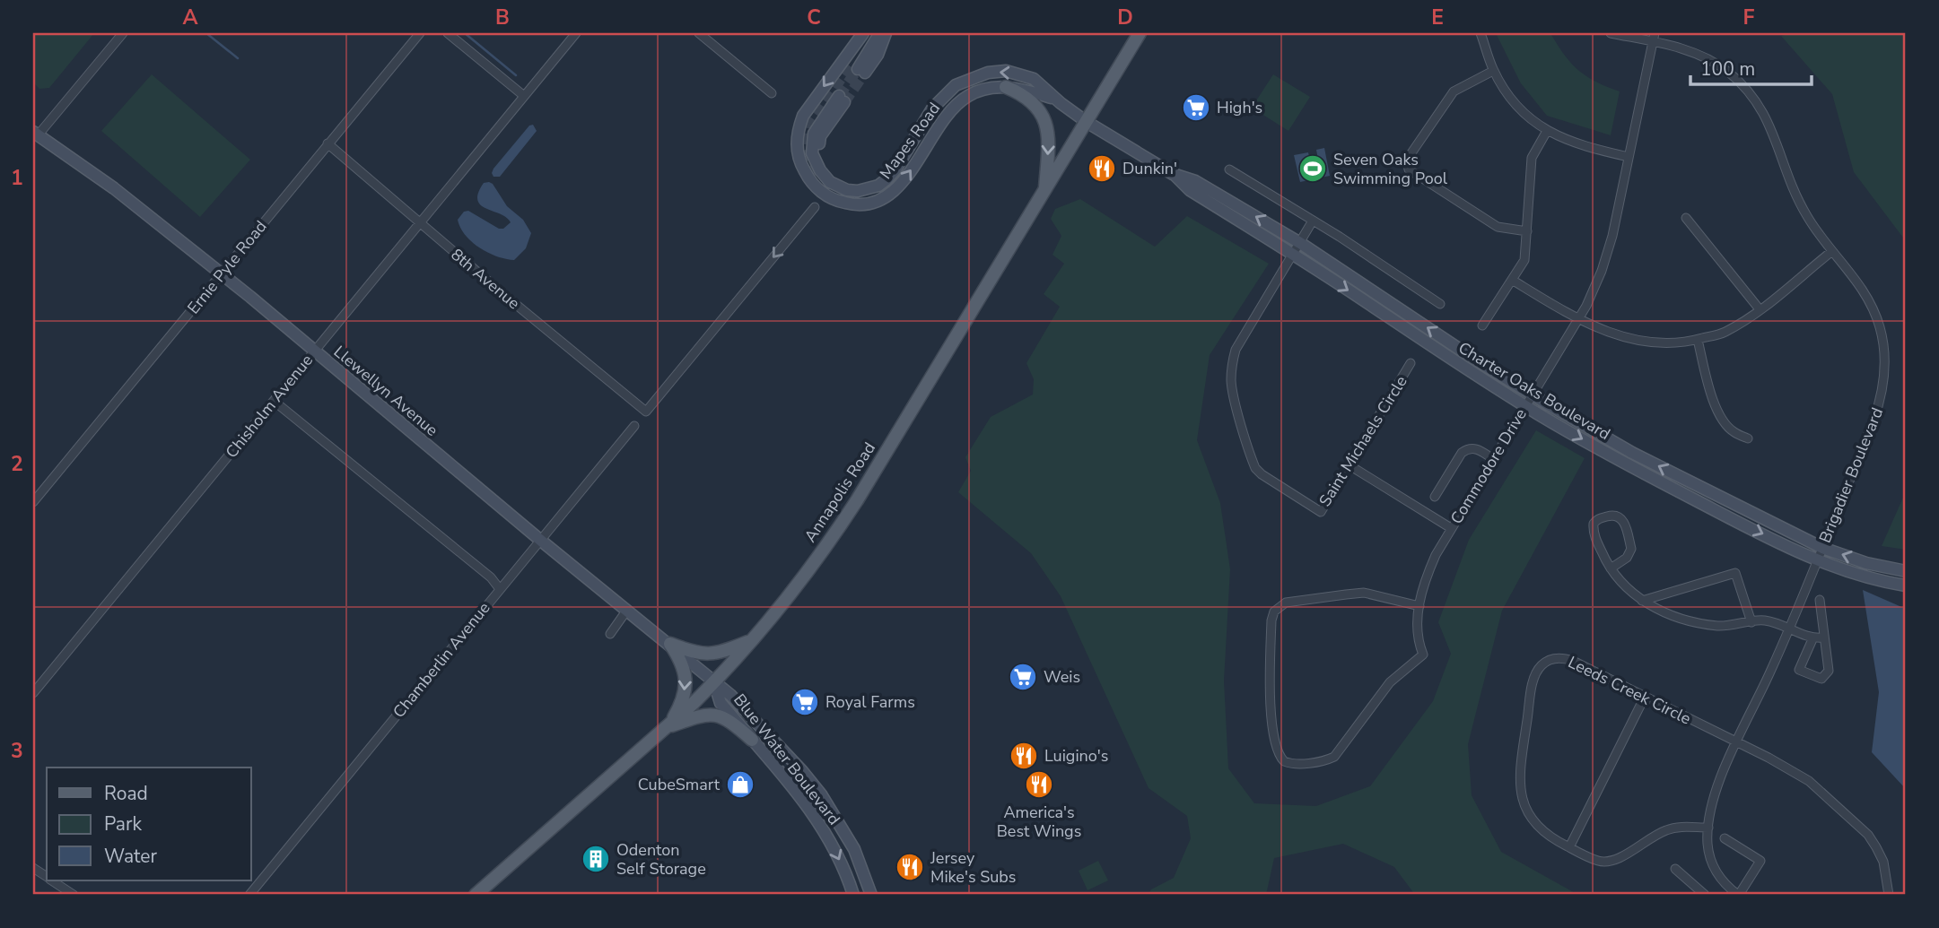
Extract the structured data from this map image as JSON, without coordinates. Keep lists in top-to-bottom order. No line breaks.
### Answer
{"streets":{"main road":["Annapolis Road"],"street":["Mapes Road","Ernie Pyle Road","8th Avenue","Llewellyn Avenue","Charter Oaks Boulevard","Chisholm Avenue","Saint Michaels Circle","Commodore Drive","Brigadier Boulevard","Chamberlin Avenue","Leeds Creek Circle","Blue Water Boulevard"]},"crossings":[["Mapes Road","Charter Oaks Boulevard"],["Mapes Road","Annapolis Road"],["Ernie Pyle Road","8th Avenue"],["Ernie Pyle Road","Llewellyn Avenue"],["8th Avenue","Chisholm Avenue"],["Llewellyn Avenue","Chisholm Avenue"],["Llewellyn Avenue","Annapolis Road"],["Llewellyn Avenue","Chamberlin Avenue"],["Llewellyn Avenue","Blue Water Boulevard"],["Charter Oaks Boulevard","Saint Michaels Circle"],["Charter Oaks Boulevard","Commodore Drive"],["Charter Oaks Boulevard","Brigadier Boulevard"],["Charter Oaks Boulevard","Annapolis Road"],["Commodore Drive","Brigadier Boulevard"],["Brigadier Boulevard","Leeds Creek Circle"],["Annapolis Road","Blue Water Boulevard"]],"places":{"supermarket":["High's","Weis","Royal Farms"],"restaurant":["Dunkin'","Luigino's","America's Best Wings","Jersey Mike's Subs"],"sports":["Seven Oaks Swimming Pool"],"shop":["CubeSmart"],"building":["Odenton Self Storage"]},"legend":["Road","Park","Water"],"scale_bar":"100 m","grid":{"columns":["A","B","C","D","E","F"],"rows":["1","2","3"]}}
